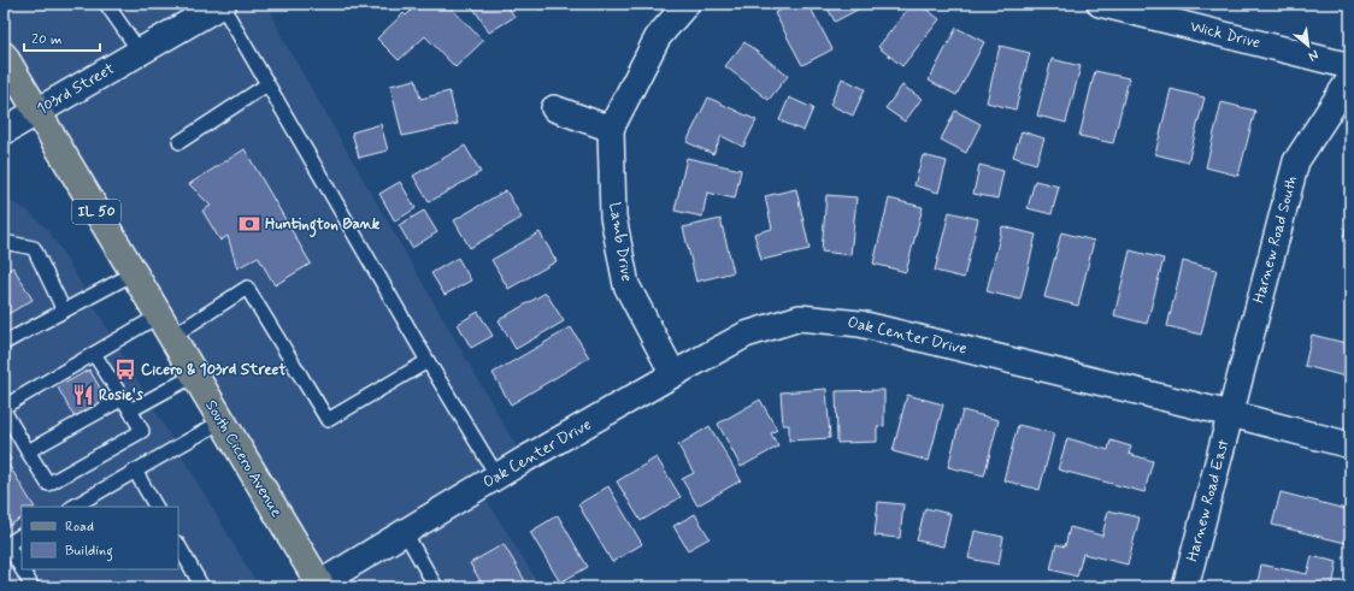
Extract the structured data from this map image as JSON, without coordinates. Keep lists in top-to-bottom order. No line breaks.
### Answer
{"streets":{"main road":["103rd Street","IL 50","South Cicero Avenue"],"street":["Wick Drive","Harnew Road South","Lamb Drive","Oak Center Drive","Harnew Road East"]},"crossings":[["103rd Street","South Cicero Avenue"],["Harnew Road South","Oak Center Drive"],["Harnew Road South","Harnew Road East"],["Lamb Drive","Oak Center Drive"],["Oak Center Drive","South Cicero Avenue"],["Oak Center Drive","Harnew Road East"]],"places":{"bank":["Huntington Bank"],"bus stop":["Cicero & 103rd Street"],"restaurant":["Rosie's"]},"legend":["Road","Building"],"scale_bar":"20 m","north":"bottom right"}
